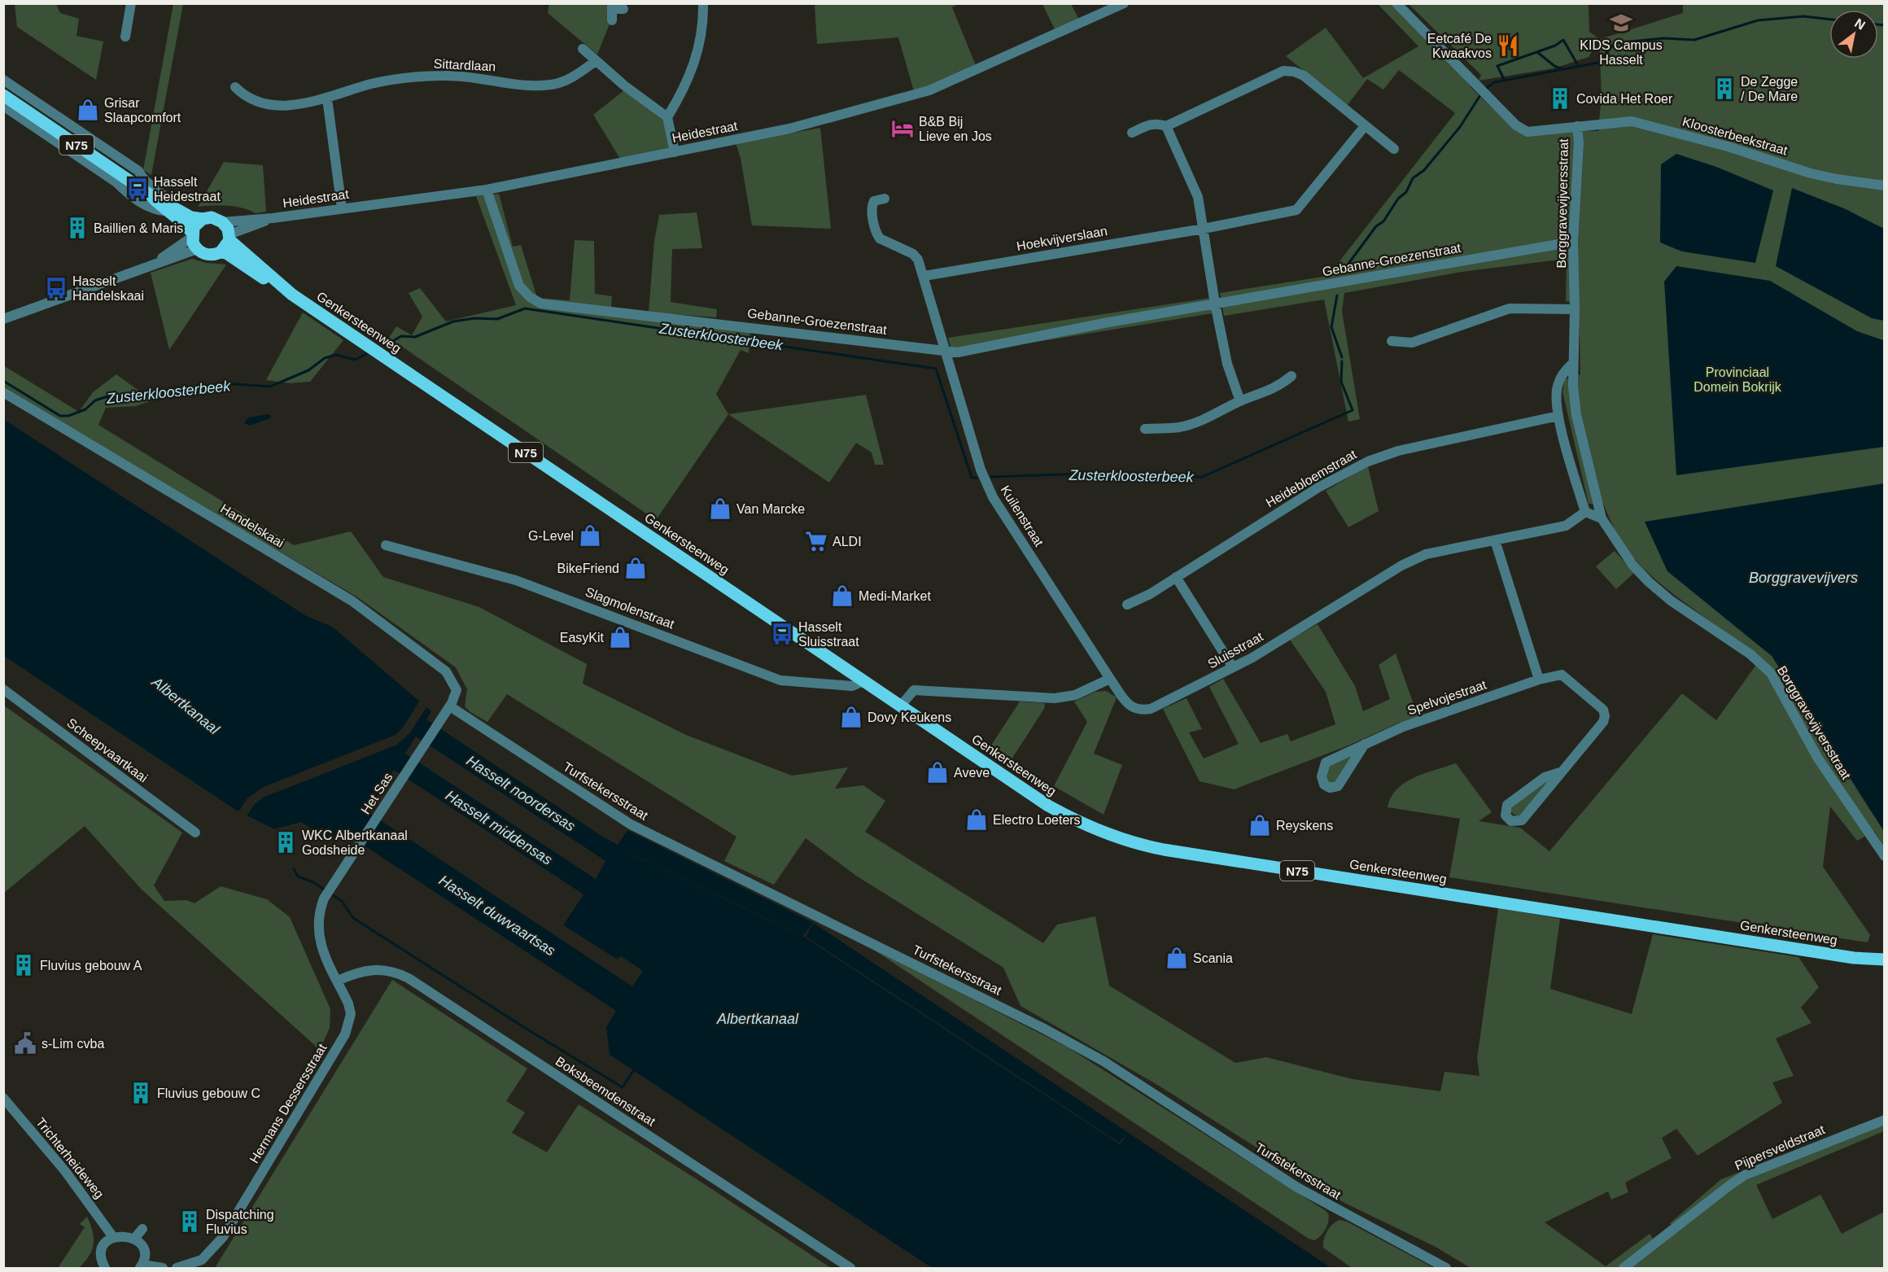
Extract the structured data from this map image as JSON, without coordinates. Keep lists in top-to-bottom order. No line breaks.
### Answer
{"streets":{"main road":["N75","Genkersteenweg"],"street":["Sittardlaan","Heidestraat","Kloosterbeekstraat","Borggravevijversstraat","Hoekvijverslaan","Gebanne-Groezenstraat","Heidebloemstraat","Kuilenstraat","Handelskaai","Slagmolenstraat","Sluisstraat","Spelvojestraat","Scheepvaartkaai","Turfstekersstraat","Het Sas","Boksbeemdenstraat","Hermans Dessersstraat","Pijpersveldstraat","Trichterheideweg"]},"crossings":[["Heidestraat","N75"],["Heidestraat","Gebanne-Groezenstraat"],["Heidestraat","Genkersteenweg"],["Kloosterbeekstraat","Borggravevijversstraat"],["N75","Genkersteenweg"],["Borggravevijversstraat","Gebanne-Groezenstraat"],["Gebanne-Groezenstraat","Kuilenstraat"],["Genkersteenweg","Slagmolenstraat"],["Kuilenstraat","Sluisstraat"],["Handelskaai","Turfstekersstraat"],["Handelskaai","Het Sas"],["Turfstekersstraat","Het Sas"],["Het Sas","Hermans Dessersstraat"],["Boksbeemdenstraat","Hermans Dessersstraat"]],"water":["Zusterkloosterbeek","Borggravevijvers","Albertkanaal","Hasselt noordersas","Hasselt middensas","Hasselt duwvaartsas"],"parks":["Provinciaal Domein Bokrijk"],"places":{"school or university":["KIDS Campus Hasselt"],"restaurant":["Eetcafé De Kwaakvos"],"building":["De Zegge / De Mare","Covida Het Roer","Baillien & Maris","WKC Albertkanaal Godsheide","Fluvius gebouw A","Fluvius gebouw C","Dispatching Fluvius"],"shop":["Grisar Slaapcomfort","Van Marcke","G-Level","BikeFriend","Medi-Market","EasyKit","Dovy Keukens","Aveve","Electro Loeters","Reyskens","Scania"],"hotel":["B&B Bij Lieve en Jos"],"bus stop":["Hasselt Heidestraat","Hasselt Handelskaai","Hasselt Sluisstraat"],"supermarket":["ALDI"],"public building":["s-Lim cvba"]},"north":"top right"}
